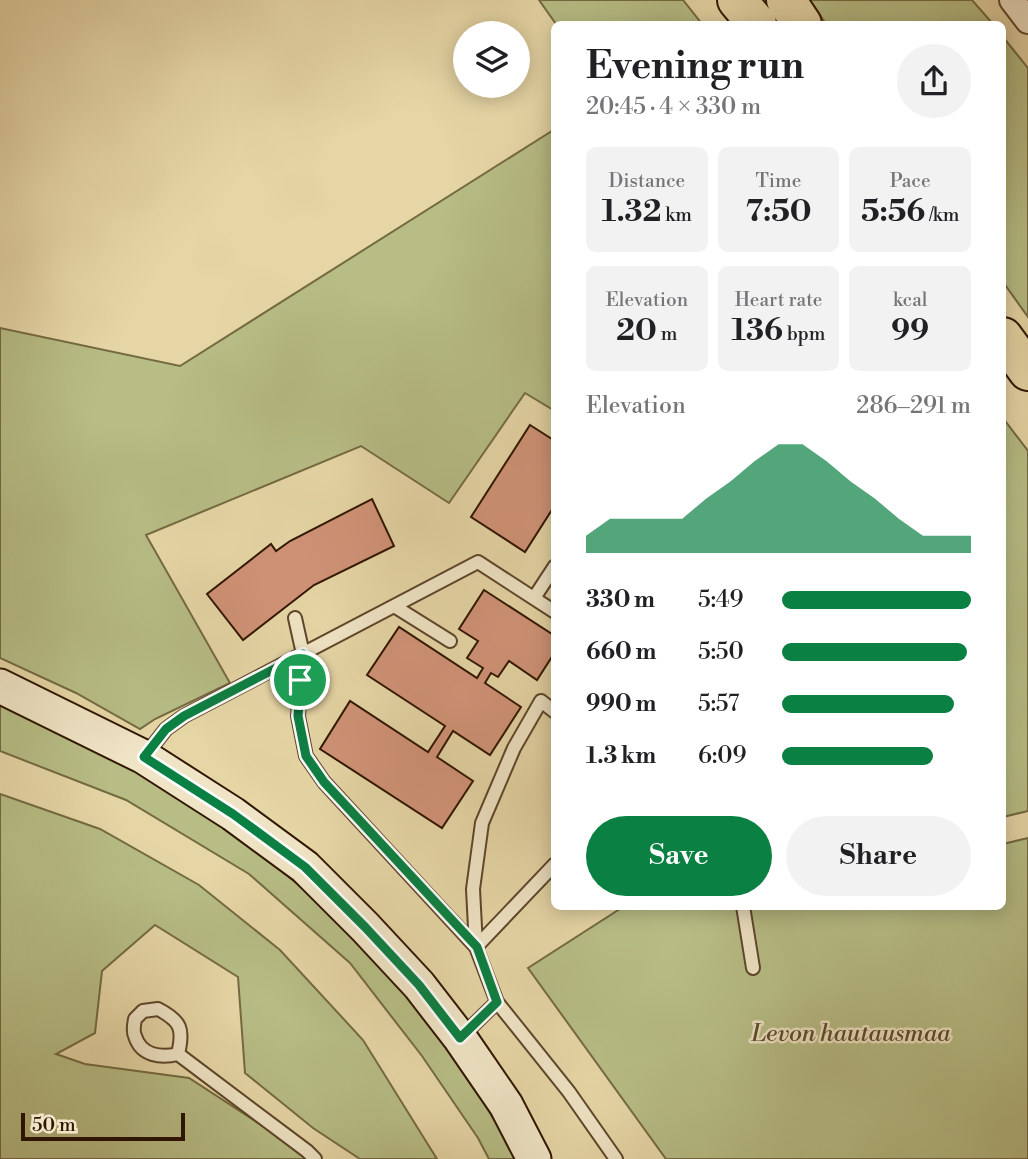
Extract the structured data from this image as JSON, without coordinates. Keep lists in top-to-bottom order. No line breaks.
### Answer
{"parks":["Levon hautausmaa"],"scale_bar":"50 m","page":{"heading":["Evening run","20:45 · 4 × 330 m"],"stats":[["Distance","1.32 km"],["Time","7:50"],["Pace","5:56 /km"],["Elevation","20 m"],["Heart rate","136 bpm"],["kcal","99"]],"chart":["Elevation","286–291 m"],"list":[{"name":"330 m","note":"5:49"},{"name":"660 m","note":"5:50"},{"name":"990 m","note":"5:57"},{"name":"1.3 km","note":"6:09"}],"buttons":["Save","Share"],"scale":"50 m"}}
